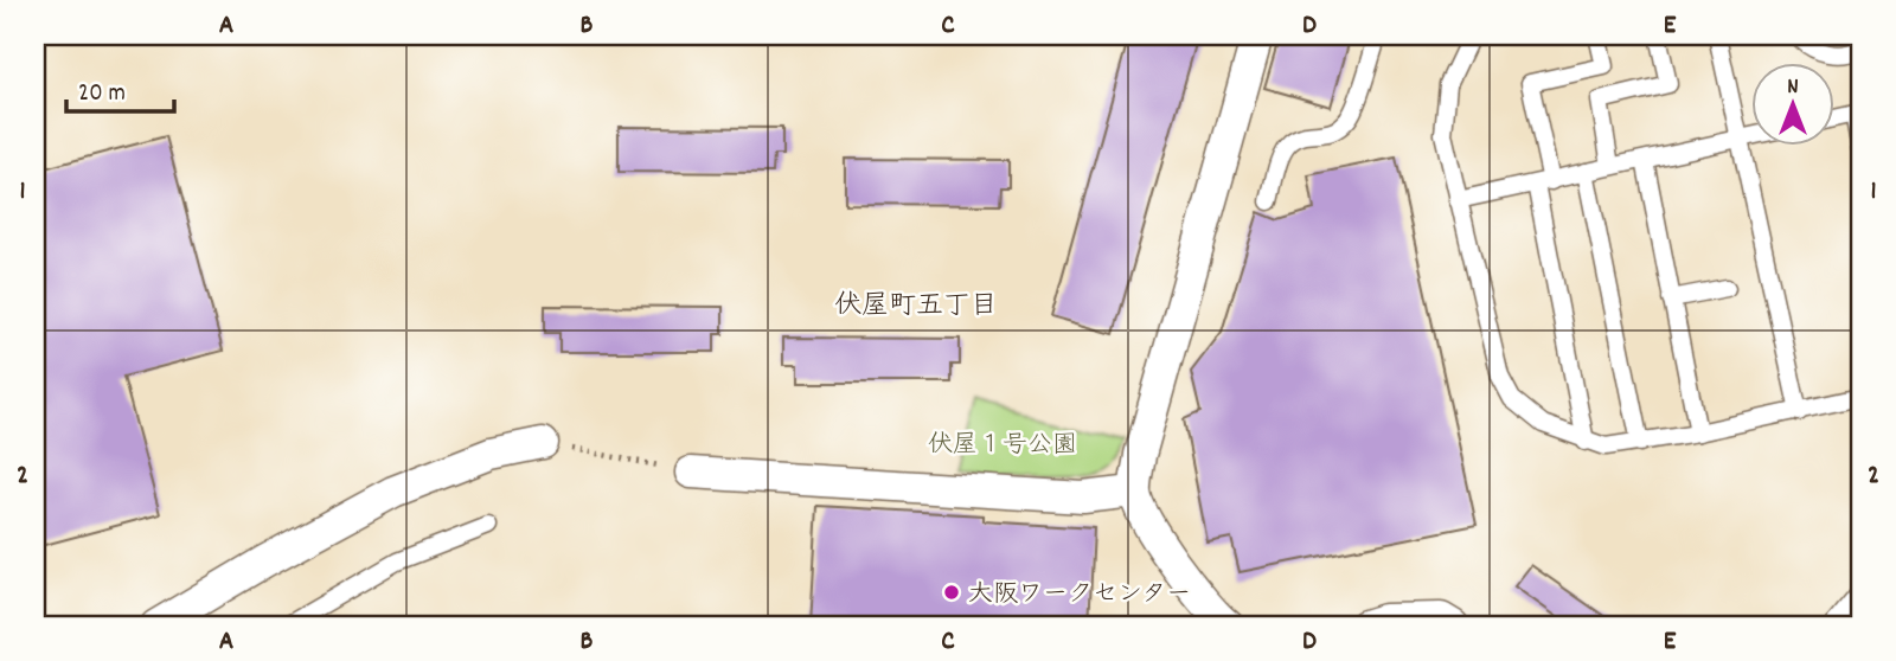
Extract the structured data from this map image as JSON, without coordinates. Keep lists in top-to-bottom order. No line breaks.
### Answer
{"districts":["伏屋町五丁目"],"parks":["伏屋１号公園"],"places":["大阪ワークセンター"],"scale_bar":"20 m","north":"top","grid":{"columns":["A","B","C","D","E"],"rows":["1","2"]}}
